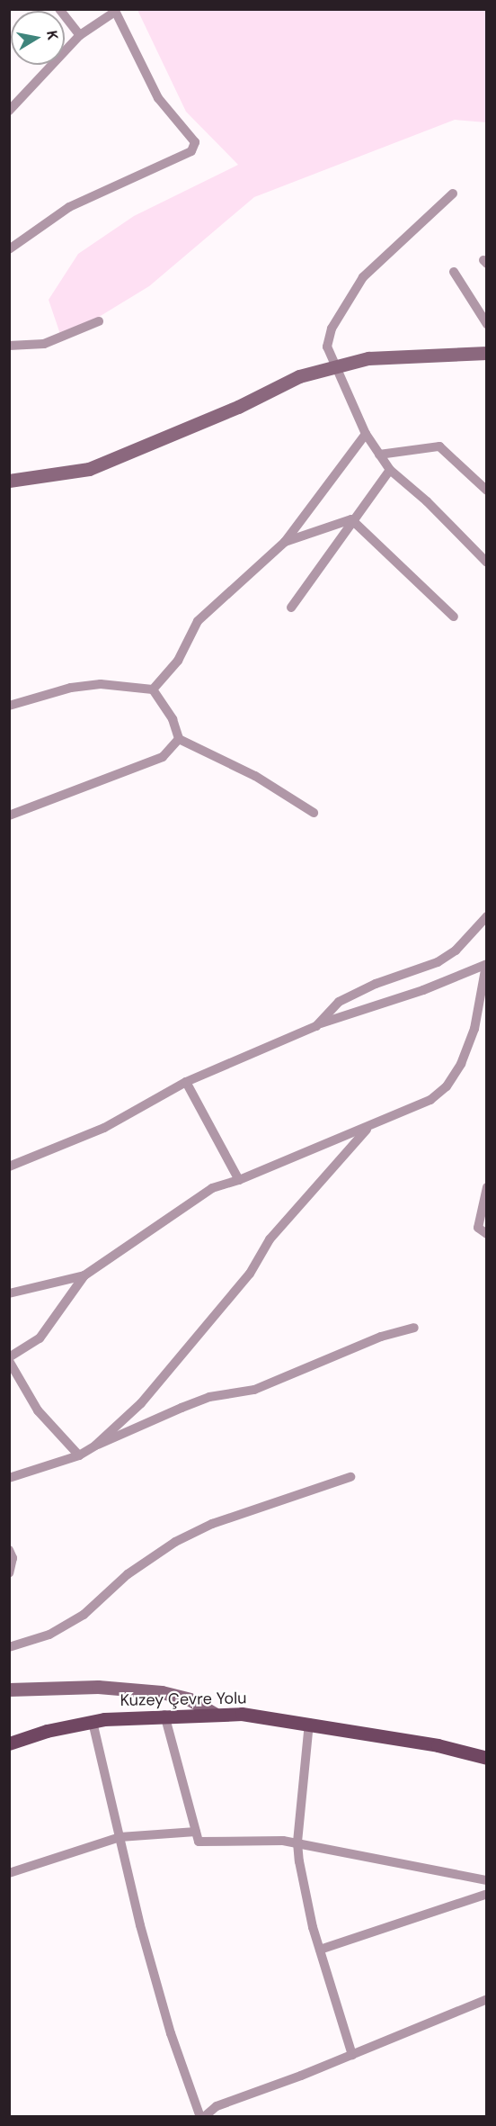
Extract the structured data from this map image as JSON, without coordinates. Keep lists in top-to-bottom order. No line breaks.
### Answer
{"streets":{"main road":["Kuzey Çevre Yolu"]},"north":"right"}
